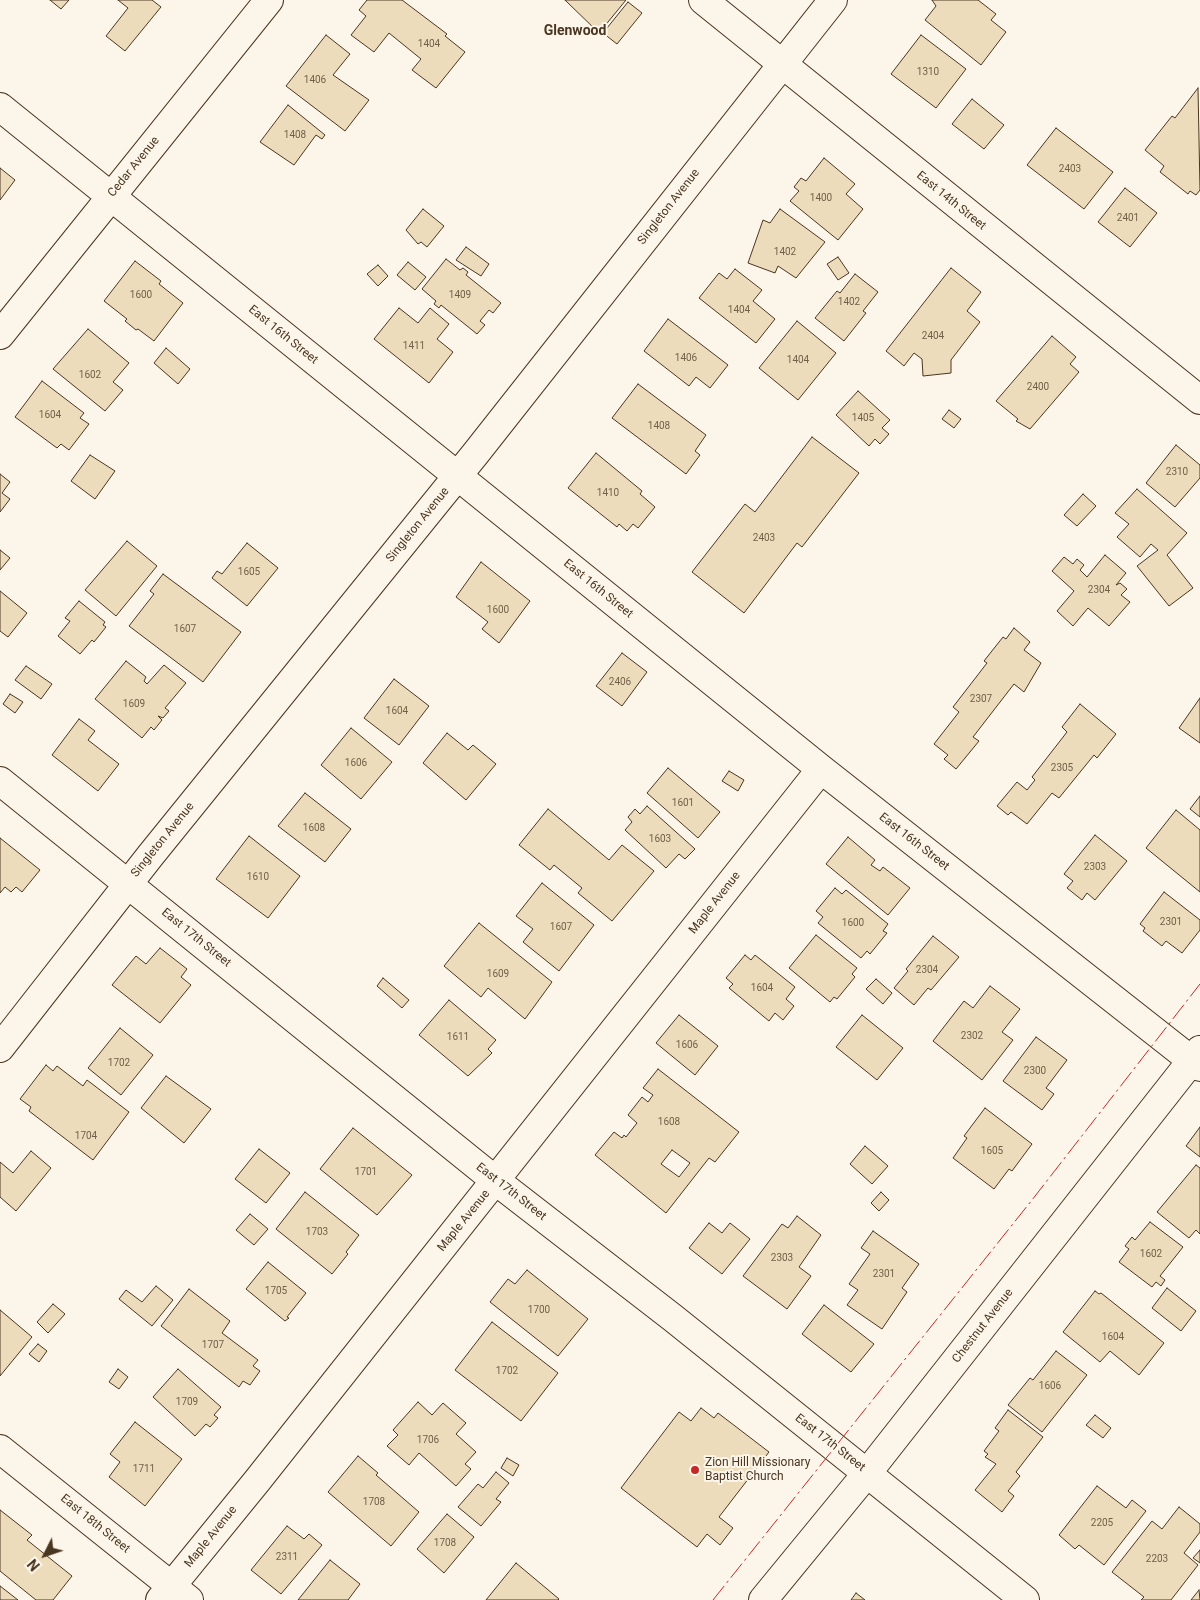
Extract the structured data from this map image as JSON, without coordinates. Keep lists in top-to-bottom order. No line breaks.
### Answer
{"streets":{"street":["Cedar Avenue","East 14th Street","Singleton Avenue","East 16th Street","Maple Avenue","East 17th Street","Chestnut Avenue","East 18th Street"]},"crossings":[["Cedar Avenue","East 16th Street"],["East 14th Street","Singleton Avenue"],["Singleton Avenue","East 16th Street"],["Singleton Avenue","East 17th Street"],["East 16th Street","Maple Avenue"],["East 16th Street","Chestnut Avenue"],["Maple Avenue","East 17th Street"],["Maple Avenue","East 18th Street"],["East 17th Street","Chestnut Avenue"]],"districts":["Glenwood"],"places":["Zion Hill Missionary Baptist Church"],"house_numbers":["1404","1310","1406","1408","2403","1400","2401","1402","1600","1409","1402","1404","2404","1411","1406","1404","1602","2400","1604","1405","1408","2310","1410","2403","1605","2304","1600","1607","2406","2307","1609","1604","1606","2305","1601","1608","1603","2303","1610","2301","1600","1607","2304","1609","1604","2302","1611","1606","1702","2300","1608","1704","1605","1701","1703","1602","2303","2301","1705","1700","1604","1707","1702","1606","1709","1706","1711","1708","2205","1708","2311","2203"],"north":"bottom left"}
